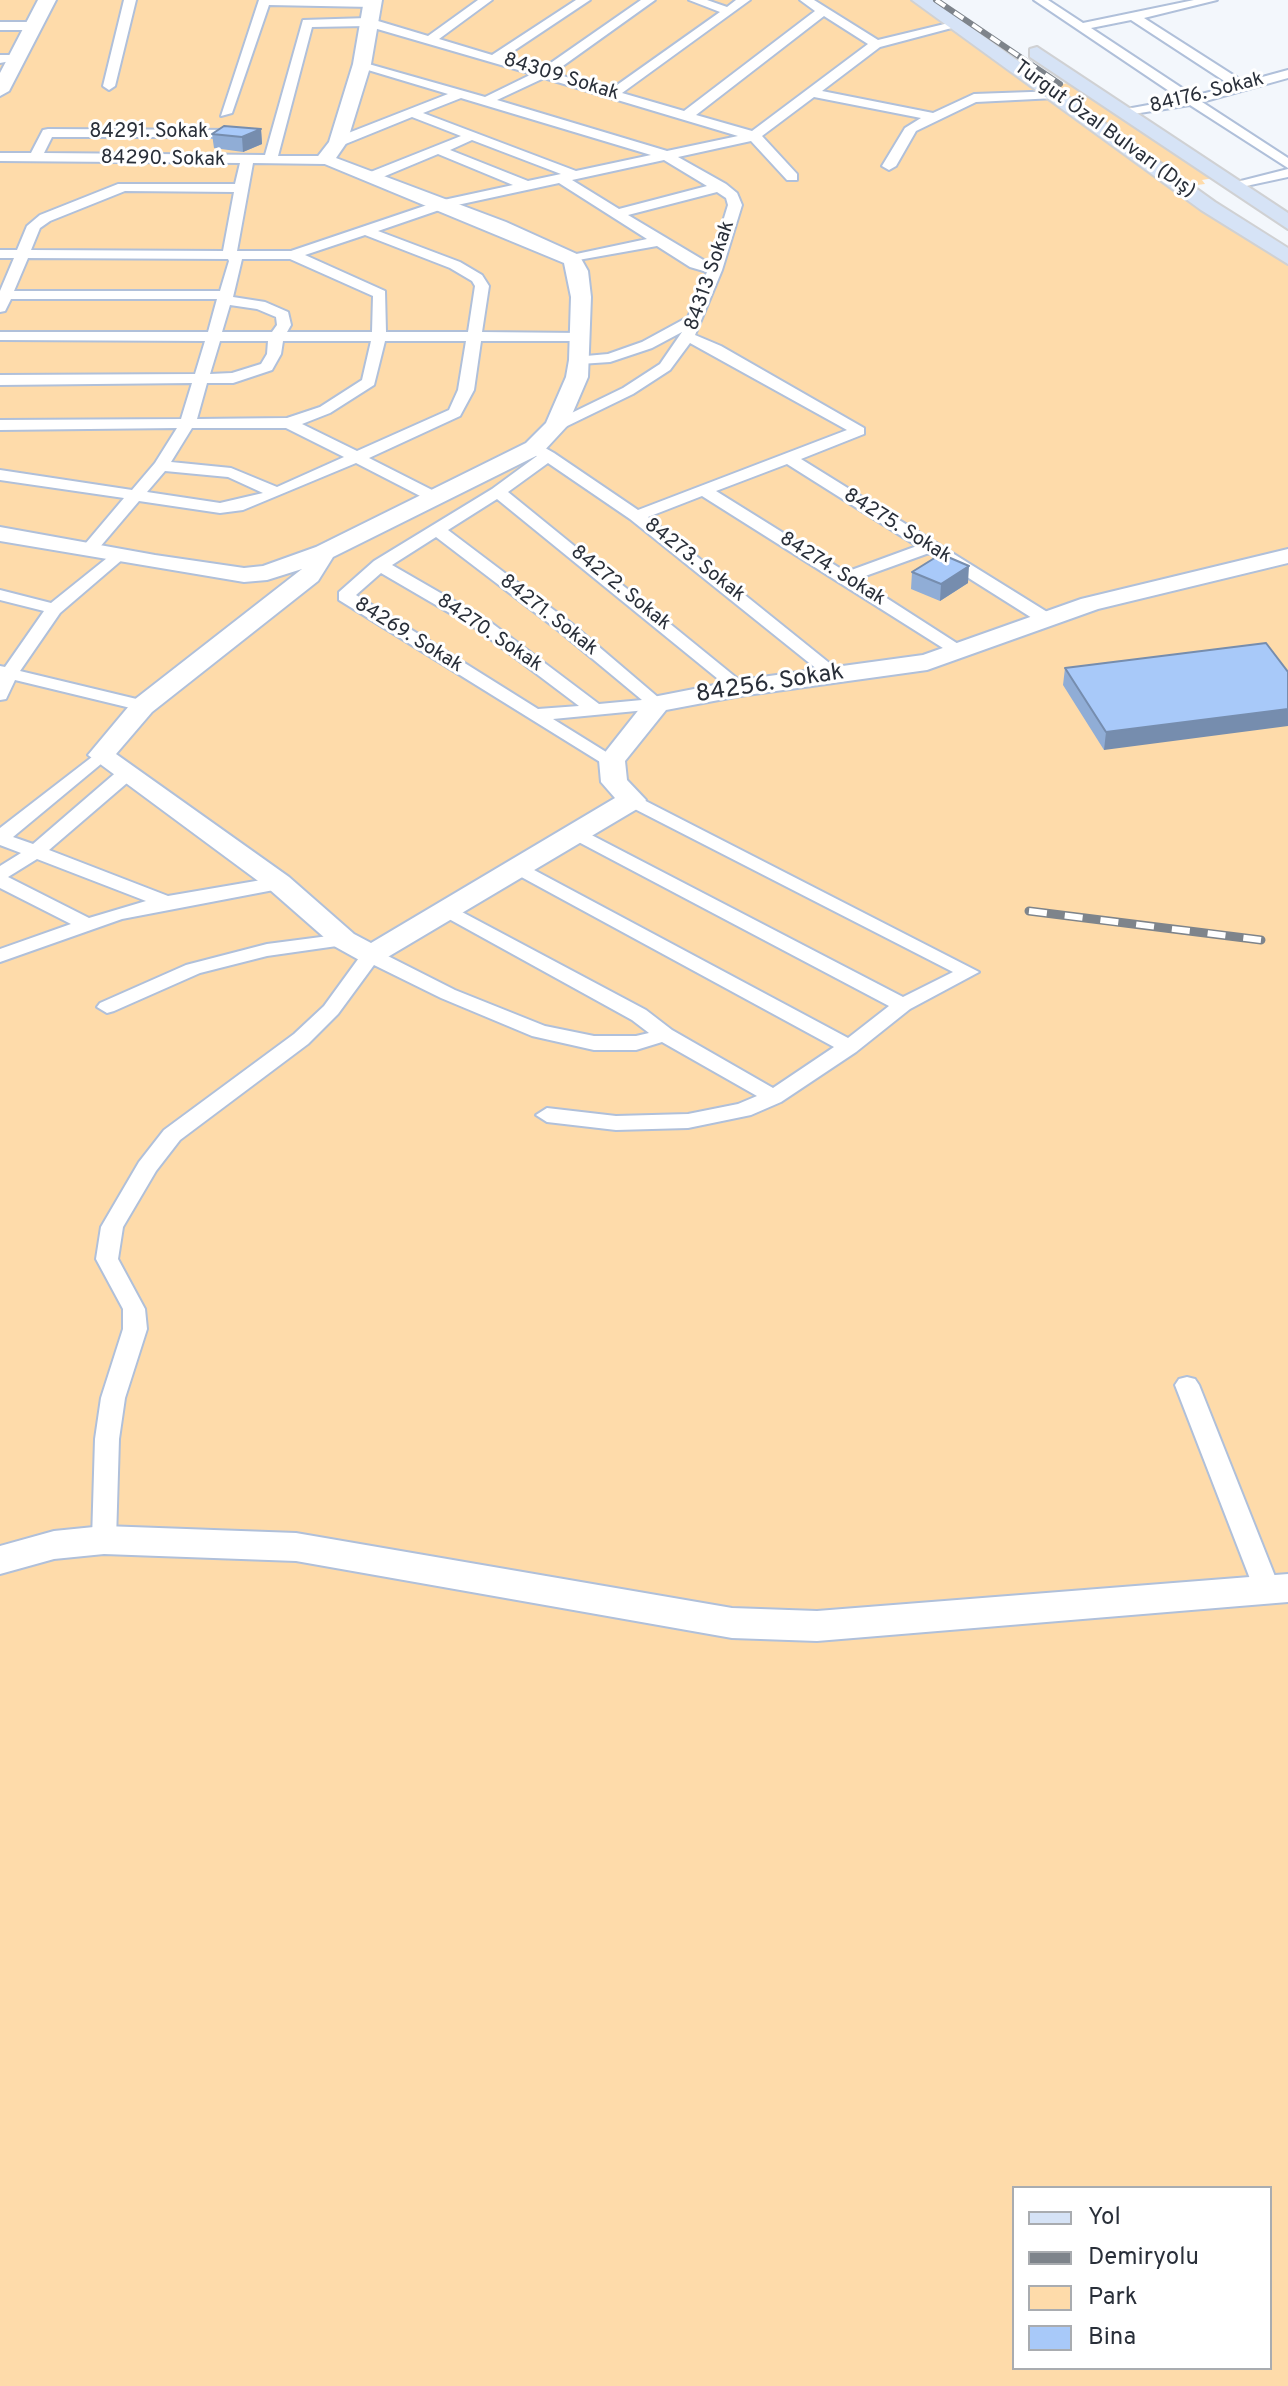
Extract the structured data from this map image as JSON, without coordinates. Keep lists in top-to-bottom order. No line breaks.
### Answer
{"streets":{"main road":["Turgut Özal Bulvarı (Dış)"],"street":["84309 Sokak","84176. Sokak","84291. Sokak","84290. Sokak","84313 Sokak","84275. Sokak","84273. Sokak","84274. Sokak","84272. Sokak","84271. Sokak","84270. Sokak","84269. Sokak","84256. Sokak"]},"crossings":[["84176. Sokak","Turgut Özal Bulvarı (Dış)"],["84291. Sokak","84290. Sokak"],["84313 Sokak","84275. Sokak"],["84275. Sokak","84256. Sokak"],["84273. Sokak","84269. Sokak"],["84273. Sokak","84256. Sokak"],["84274. Sokak","84256. Sokak"],["84272. Sokak","84269. Sokak"],["84272. Sokak","84256. Sokak"],["84271. Sokak","84269. Sokak"],["84271. Sokak","84256. Sokak"],["84270. Sokak","84269. Sokak"]],"legend":["Yol","Demiryolu","Park","Bina"]}
